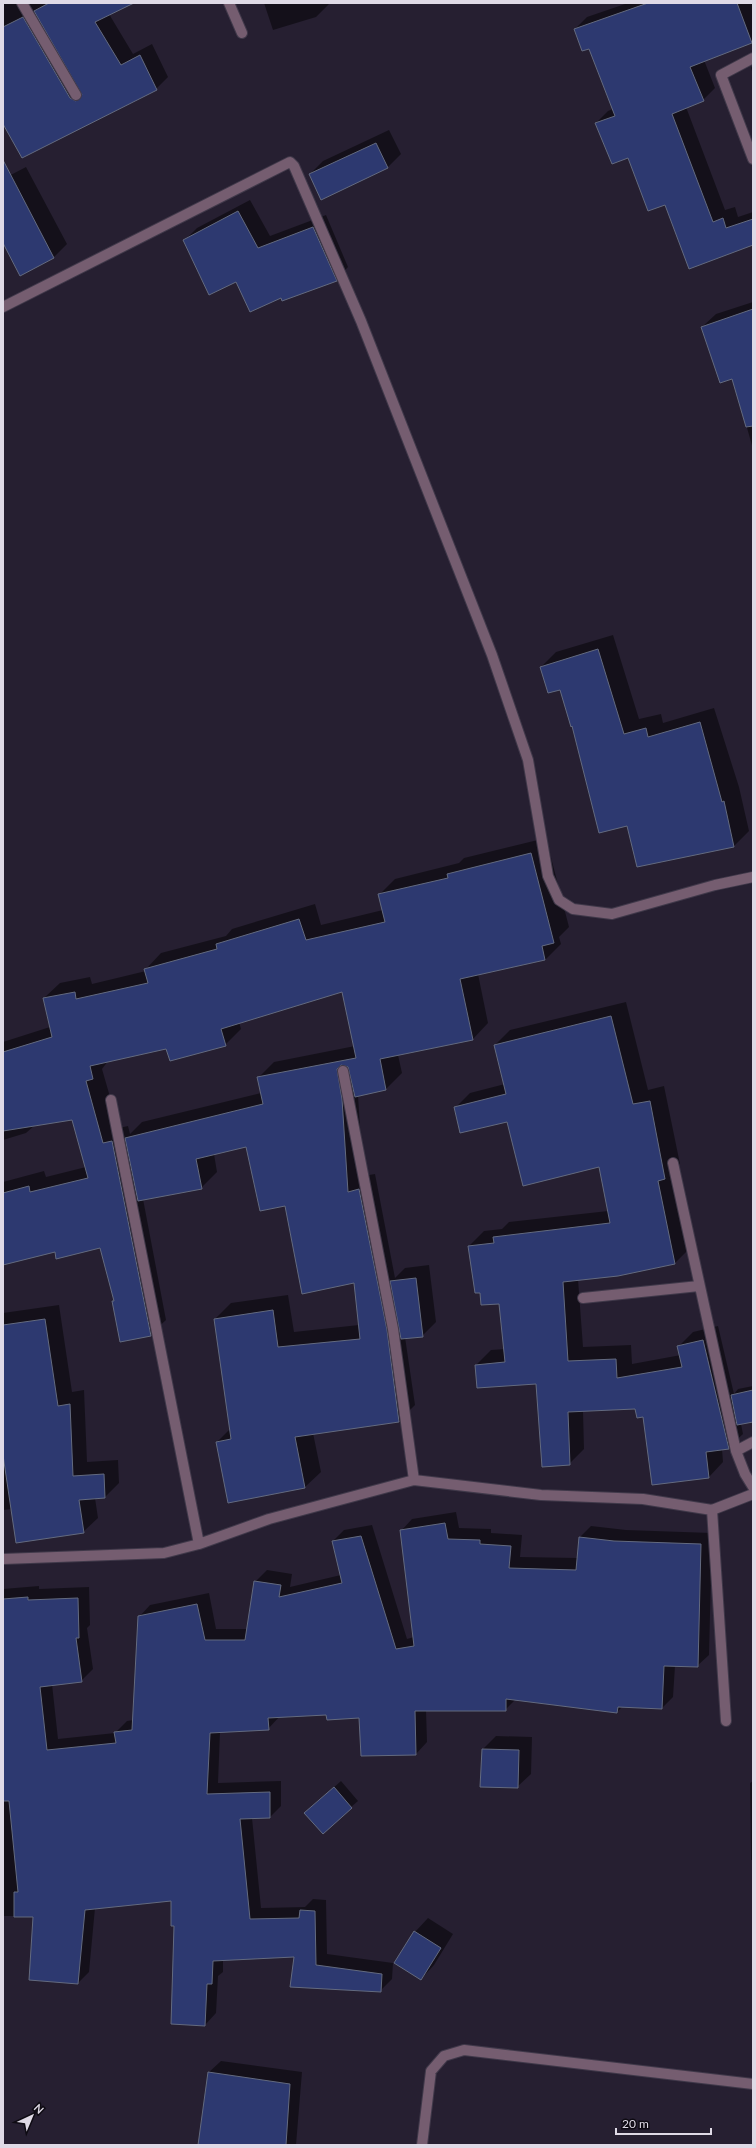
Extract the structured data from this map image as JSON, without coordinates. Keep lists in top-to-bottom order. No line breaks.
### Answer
{"scale_bar":"20 m","north":"top right"}
